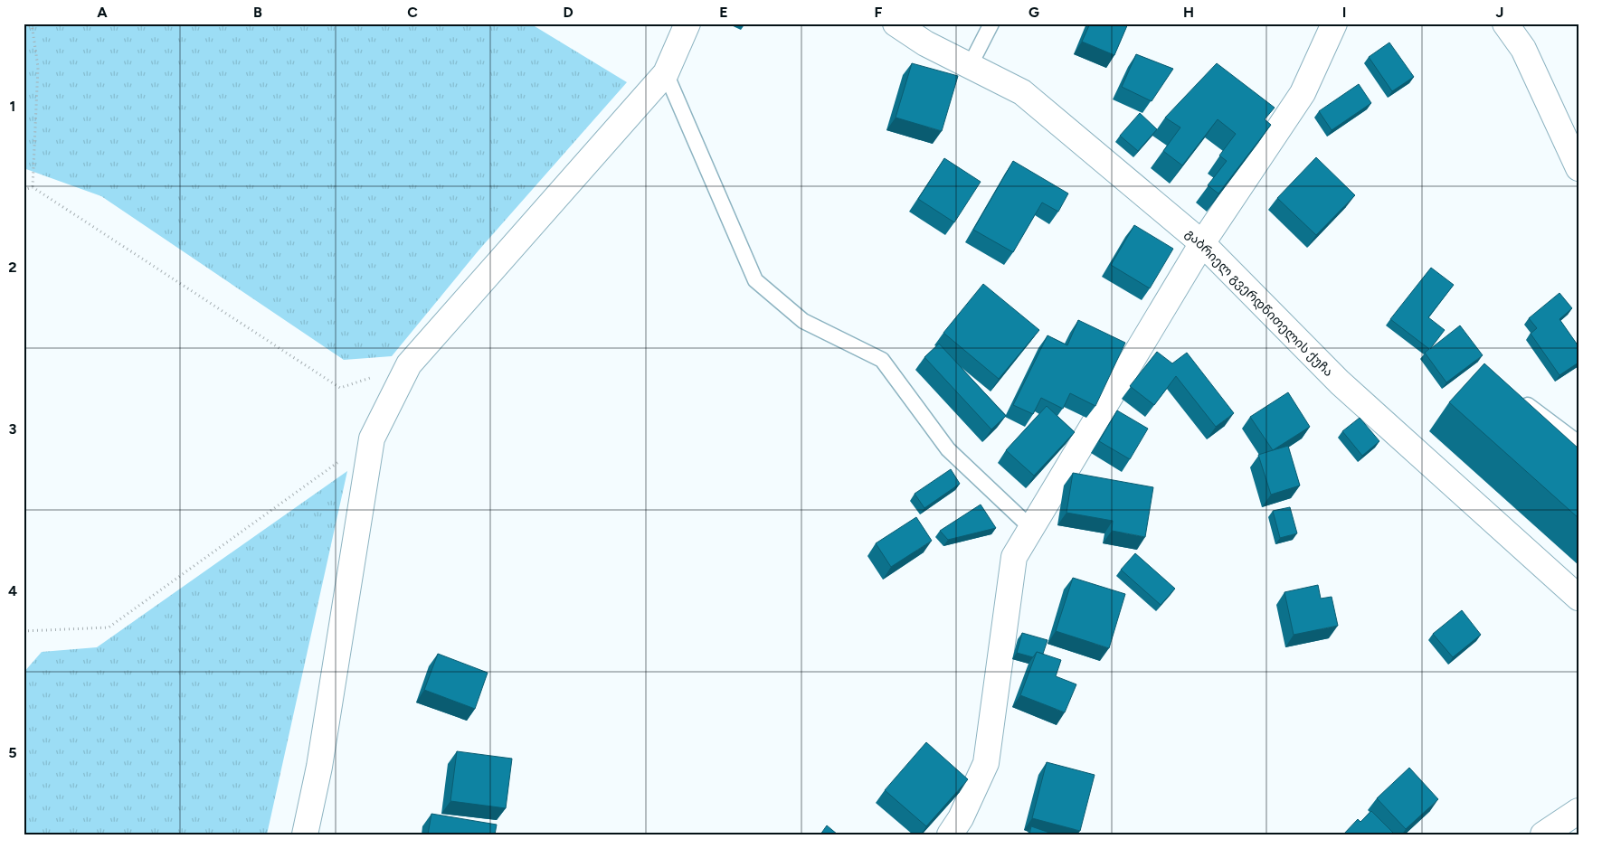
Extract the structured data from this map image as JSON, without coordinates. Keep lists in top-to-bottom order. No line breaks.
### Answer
{"streets":{"street":["გაბრიელ გვერდწითელის ქუჩა"]},"grid":{"columns":["A","B","C","D","E","F","G","H","I","J"],"rows":["1","2","3","4","5"]}}
